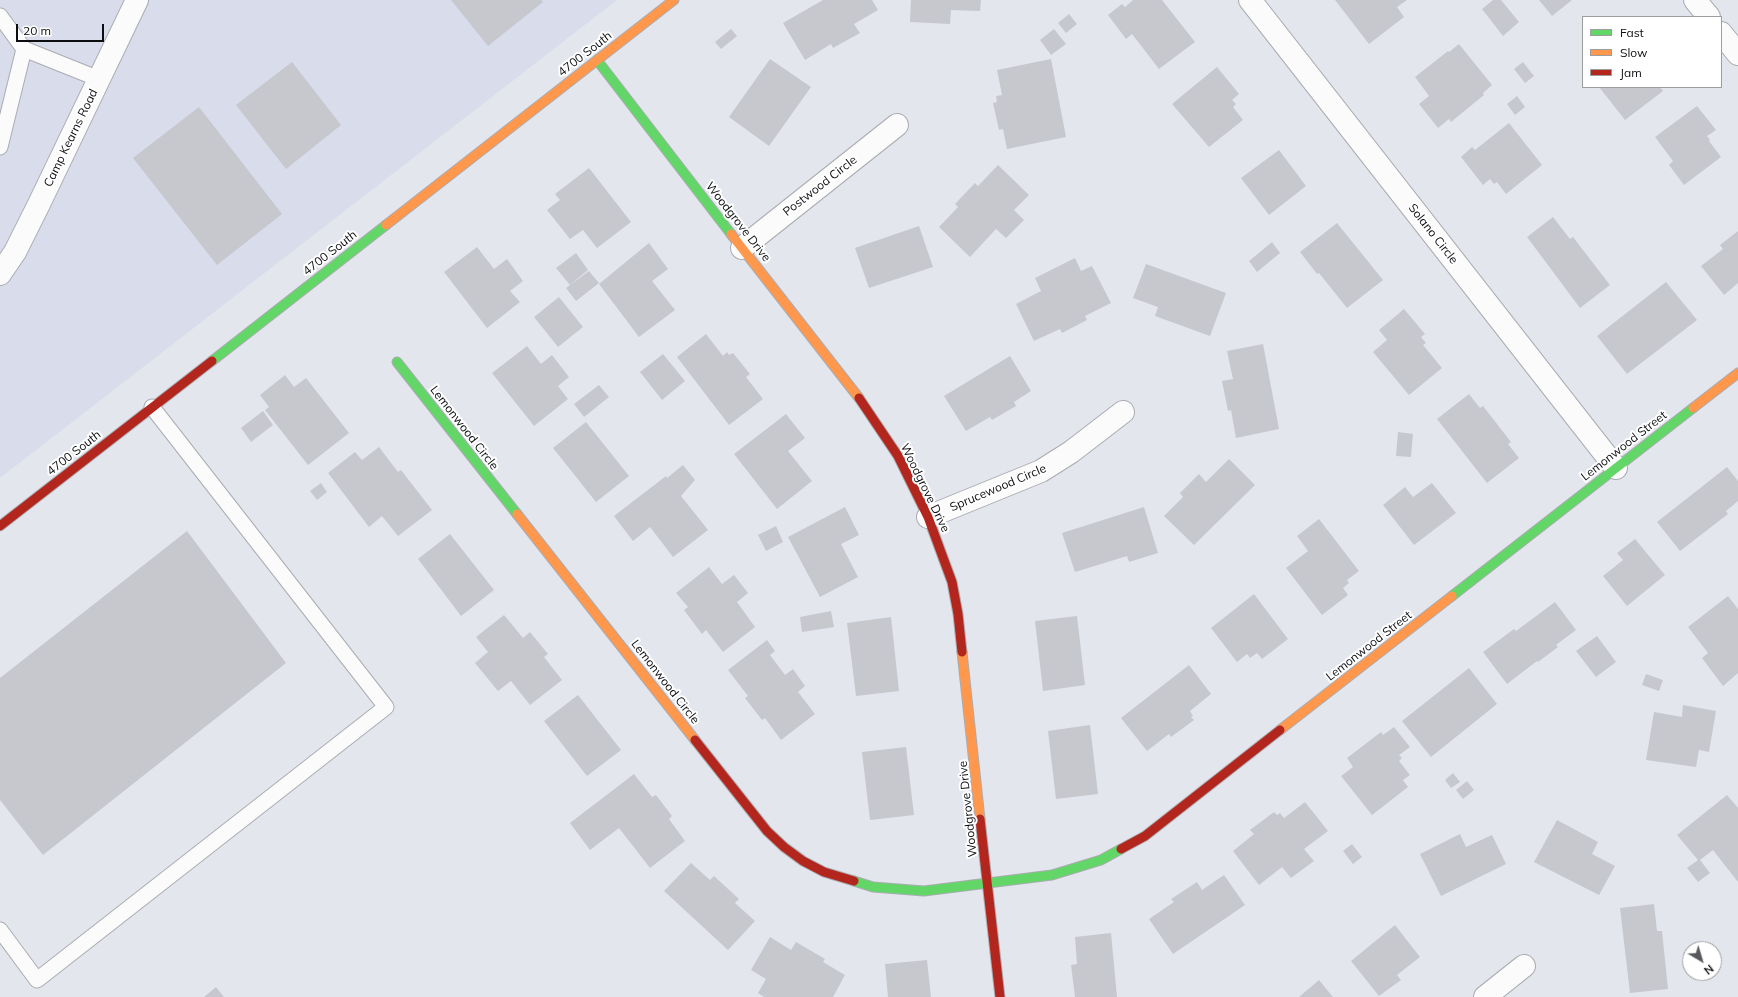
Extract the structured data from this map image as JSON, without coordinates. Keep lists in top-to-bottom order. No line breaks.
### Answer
{"streets":{"street":["4700 South","Camp Kearns Road","Postwood Circle","Woodgrove Drive","Solano Circle","Lemonwood Circle","Lemonwood Street","Sprucewood Circle"]},"crossings":[["4700 South","Woodgrove Drive"],["Postwood Circle","Woodgrove Drive"],["Woodgrove Drive","Lemonwood Circle"],["Woodgrove Drive","Lemonwood Street"],["Woodgrove Drive","Sprucewood Circle"],["Solano Circle","Lemonwood Street"],["Lemonwood Circle","Lemonwood Street"]],"legend":["Fast","Slow","Jam"],"scale_bar":"20 m","north":"bottom right"}
